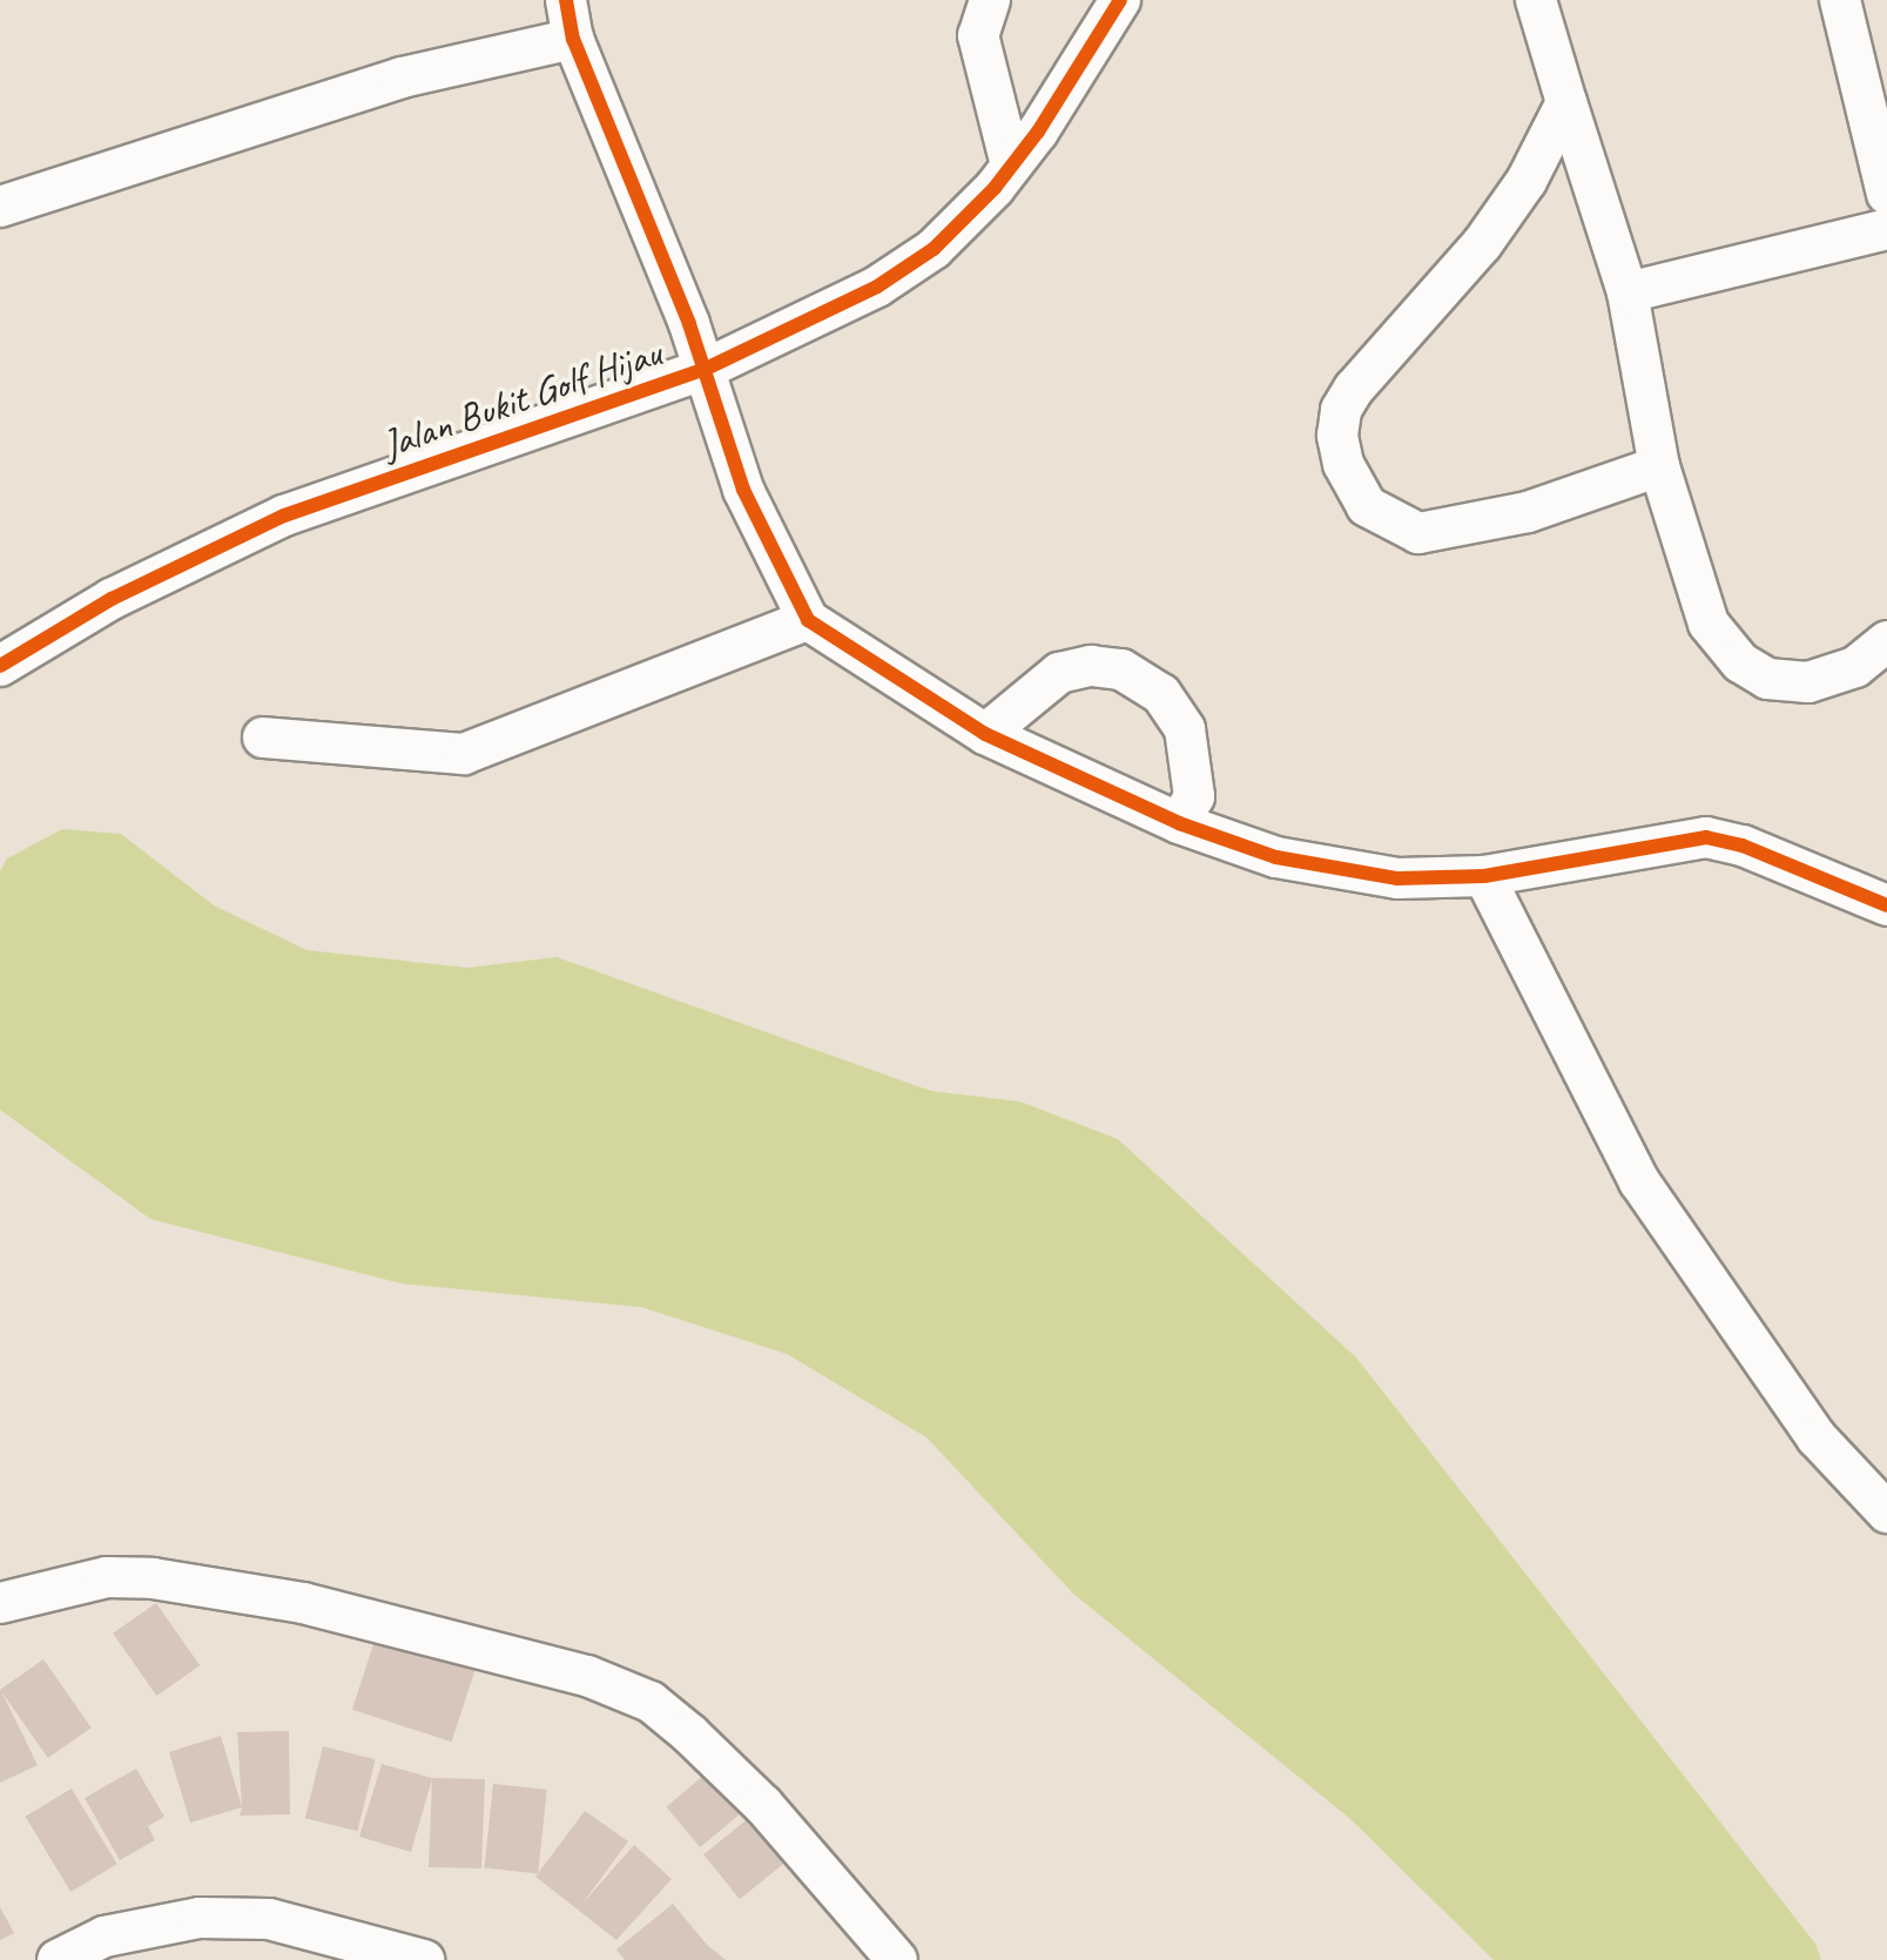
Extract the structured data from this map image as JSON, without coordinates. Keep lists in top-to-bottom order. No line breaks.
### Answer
{"streets":{"street":["Jalan Bukit Golf Hijau"]}}
